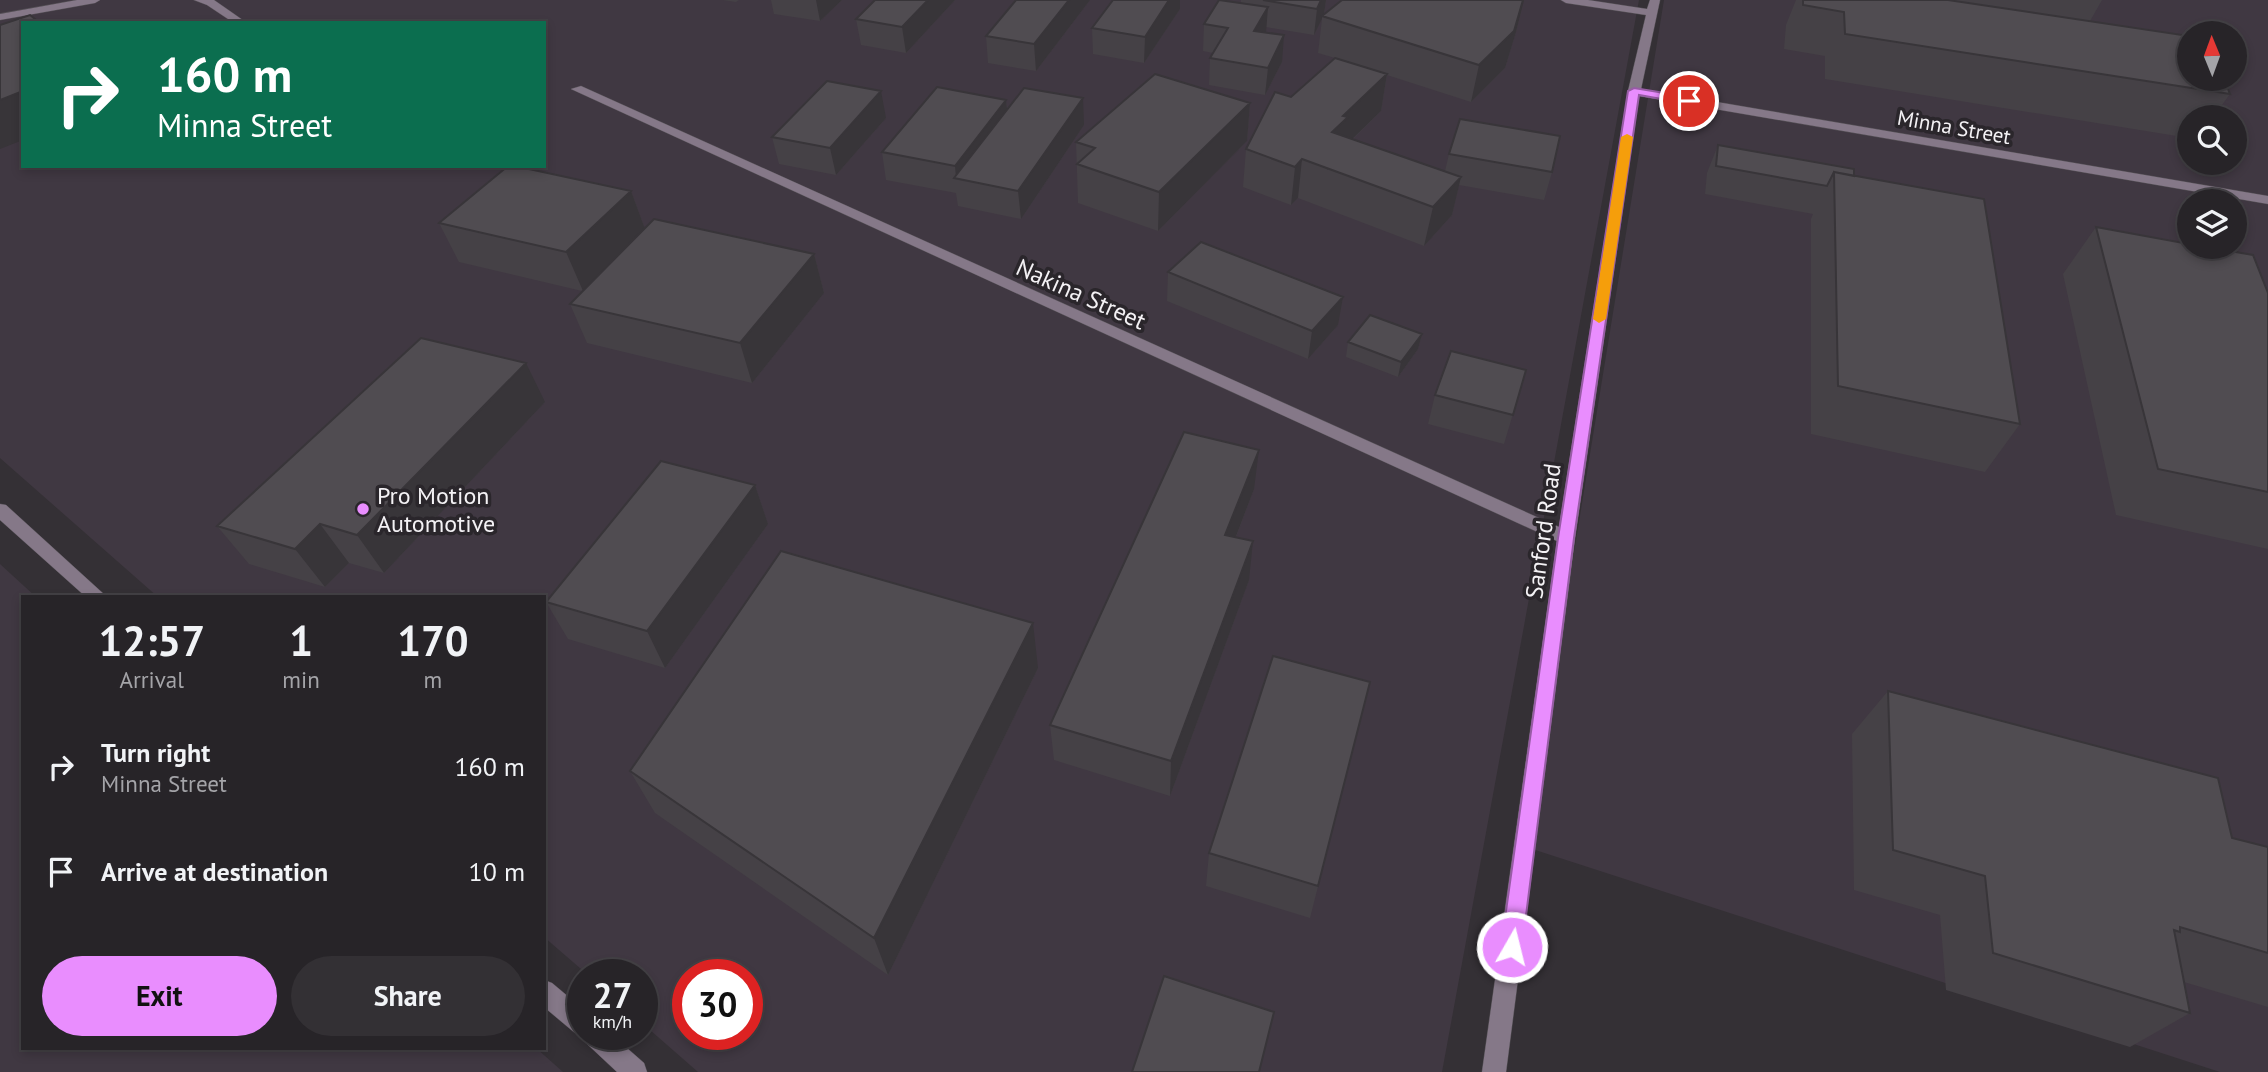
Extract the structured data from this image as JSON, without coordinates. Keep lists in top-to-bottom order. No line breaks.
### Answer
{"streets":{"street":["Minna Street","Nakina Street","Sanford Road"]},"crossings":[["Minna Street","Sanford Road"],["Nakina Street","Sanford Road"]],"places":["Pro Motion Automotive"],"north":"top","page":{"turn":["160 m","Minna Street"],"eta":["12:57","Arrival","1","min","170","m"],"list":[{"name":"Turn right","note":"Minna Street","value":"160 m"},{"name":"Arrive at destination","value":"10 m"}],"buttons":["Exit","Share"],"speed":"27 km/h","limit":"30"}}
